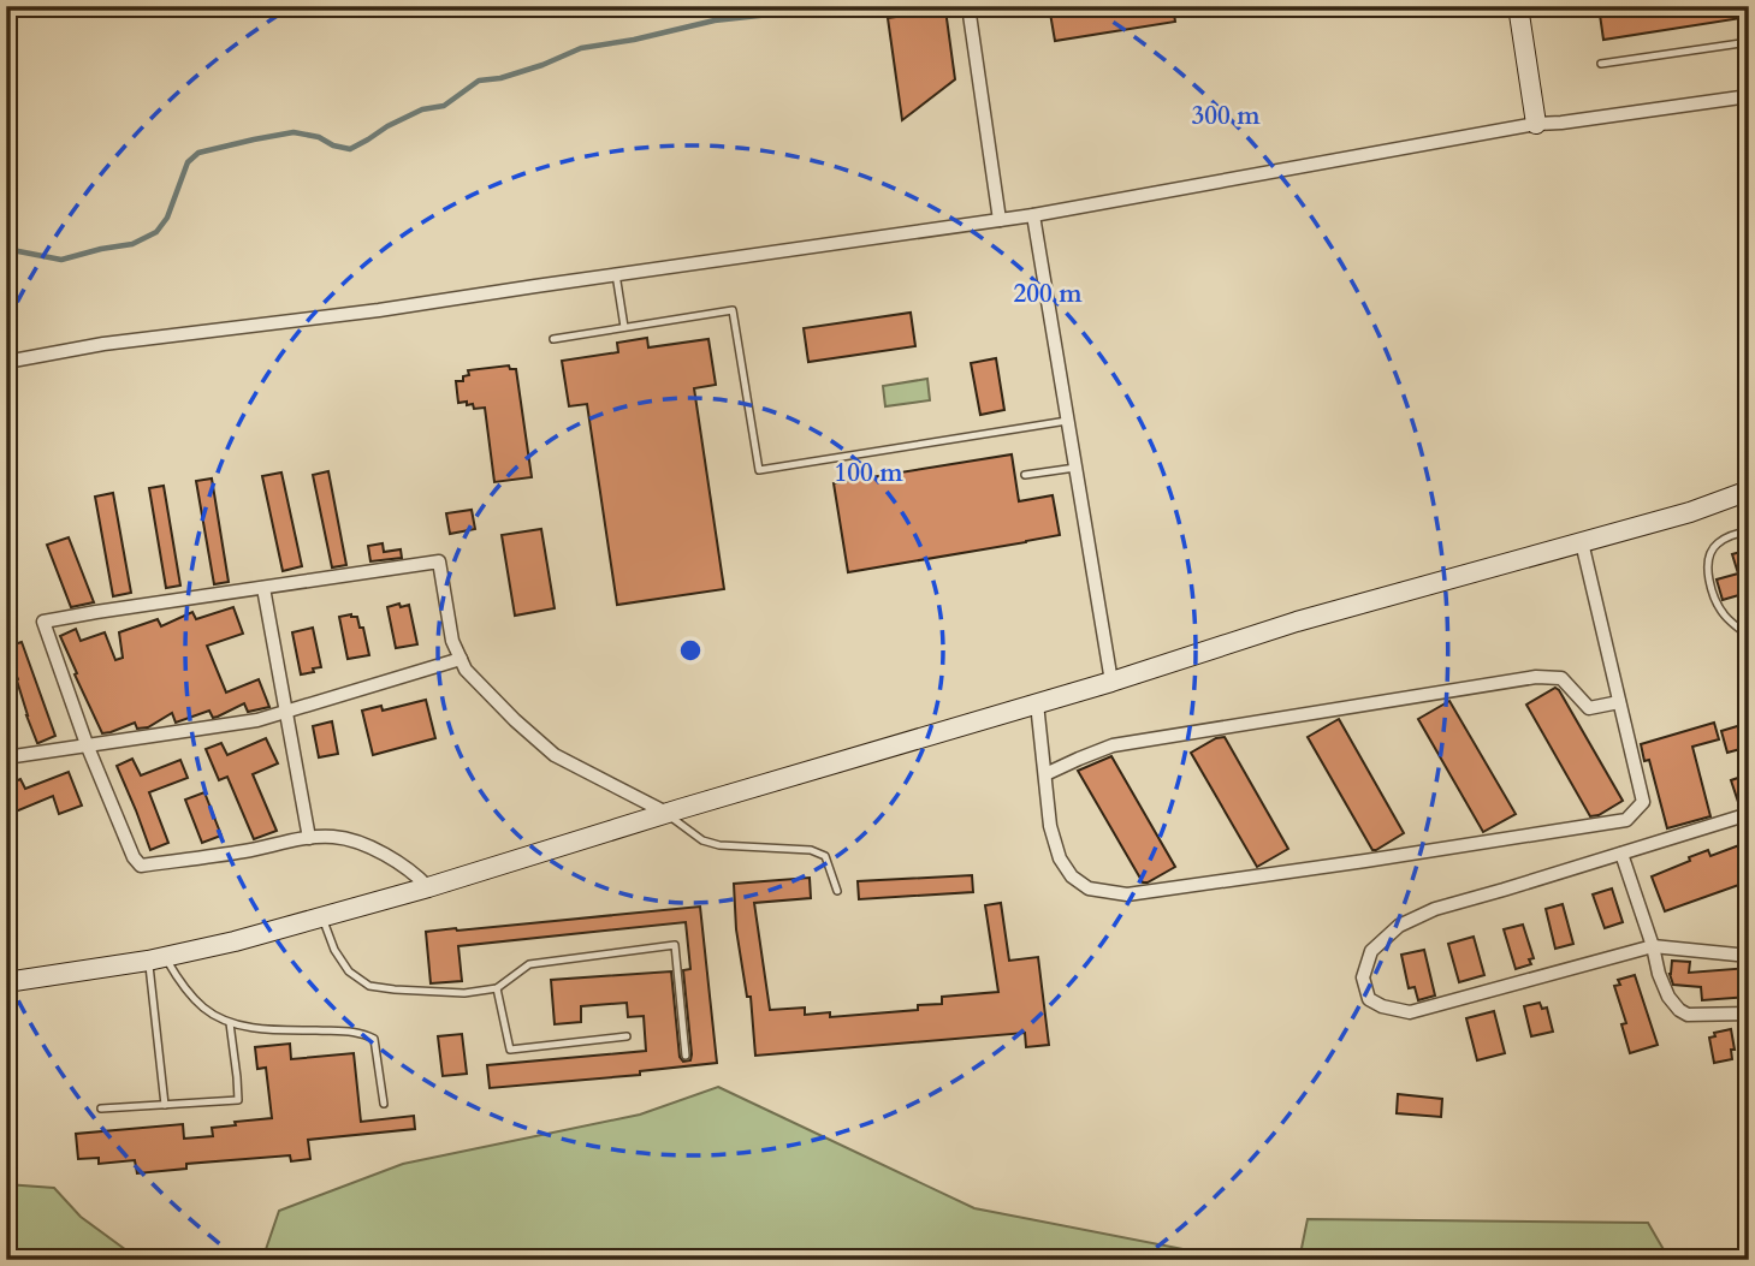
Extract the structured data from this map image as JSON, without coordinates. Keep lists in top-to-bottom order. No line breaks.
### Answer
{"rings":["300 m","200 m","100 m"]}
